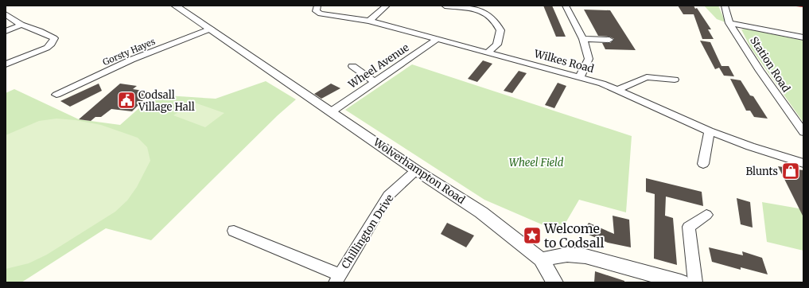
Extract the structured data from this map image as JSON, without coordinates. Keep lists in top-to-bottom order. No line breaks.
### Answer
{"streets":{"street":["Gorsty Hayes","Wilkes Road","Station Road","Wheel Avenue","Wolverhampton Road","Chillington Drive"]},"crossings":[["Gorsty Hayes","Wolverhampton Road"],["Wilkes Road","Wheel Avenue"],["Wheel Avenue","Wolverhampton Road"],["Wolverhampton Road","Chillington Drive"]],"parks":["Wheel Field"],"places":{"public building":["Codsall Village Hall"],"shop":["Blunts"],"place":["Welcome to Codsall"]}}
